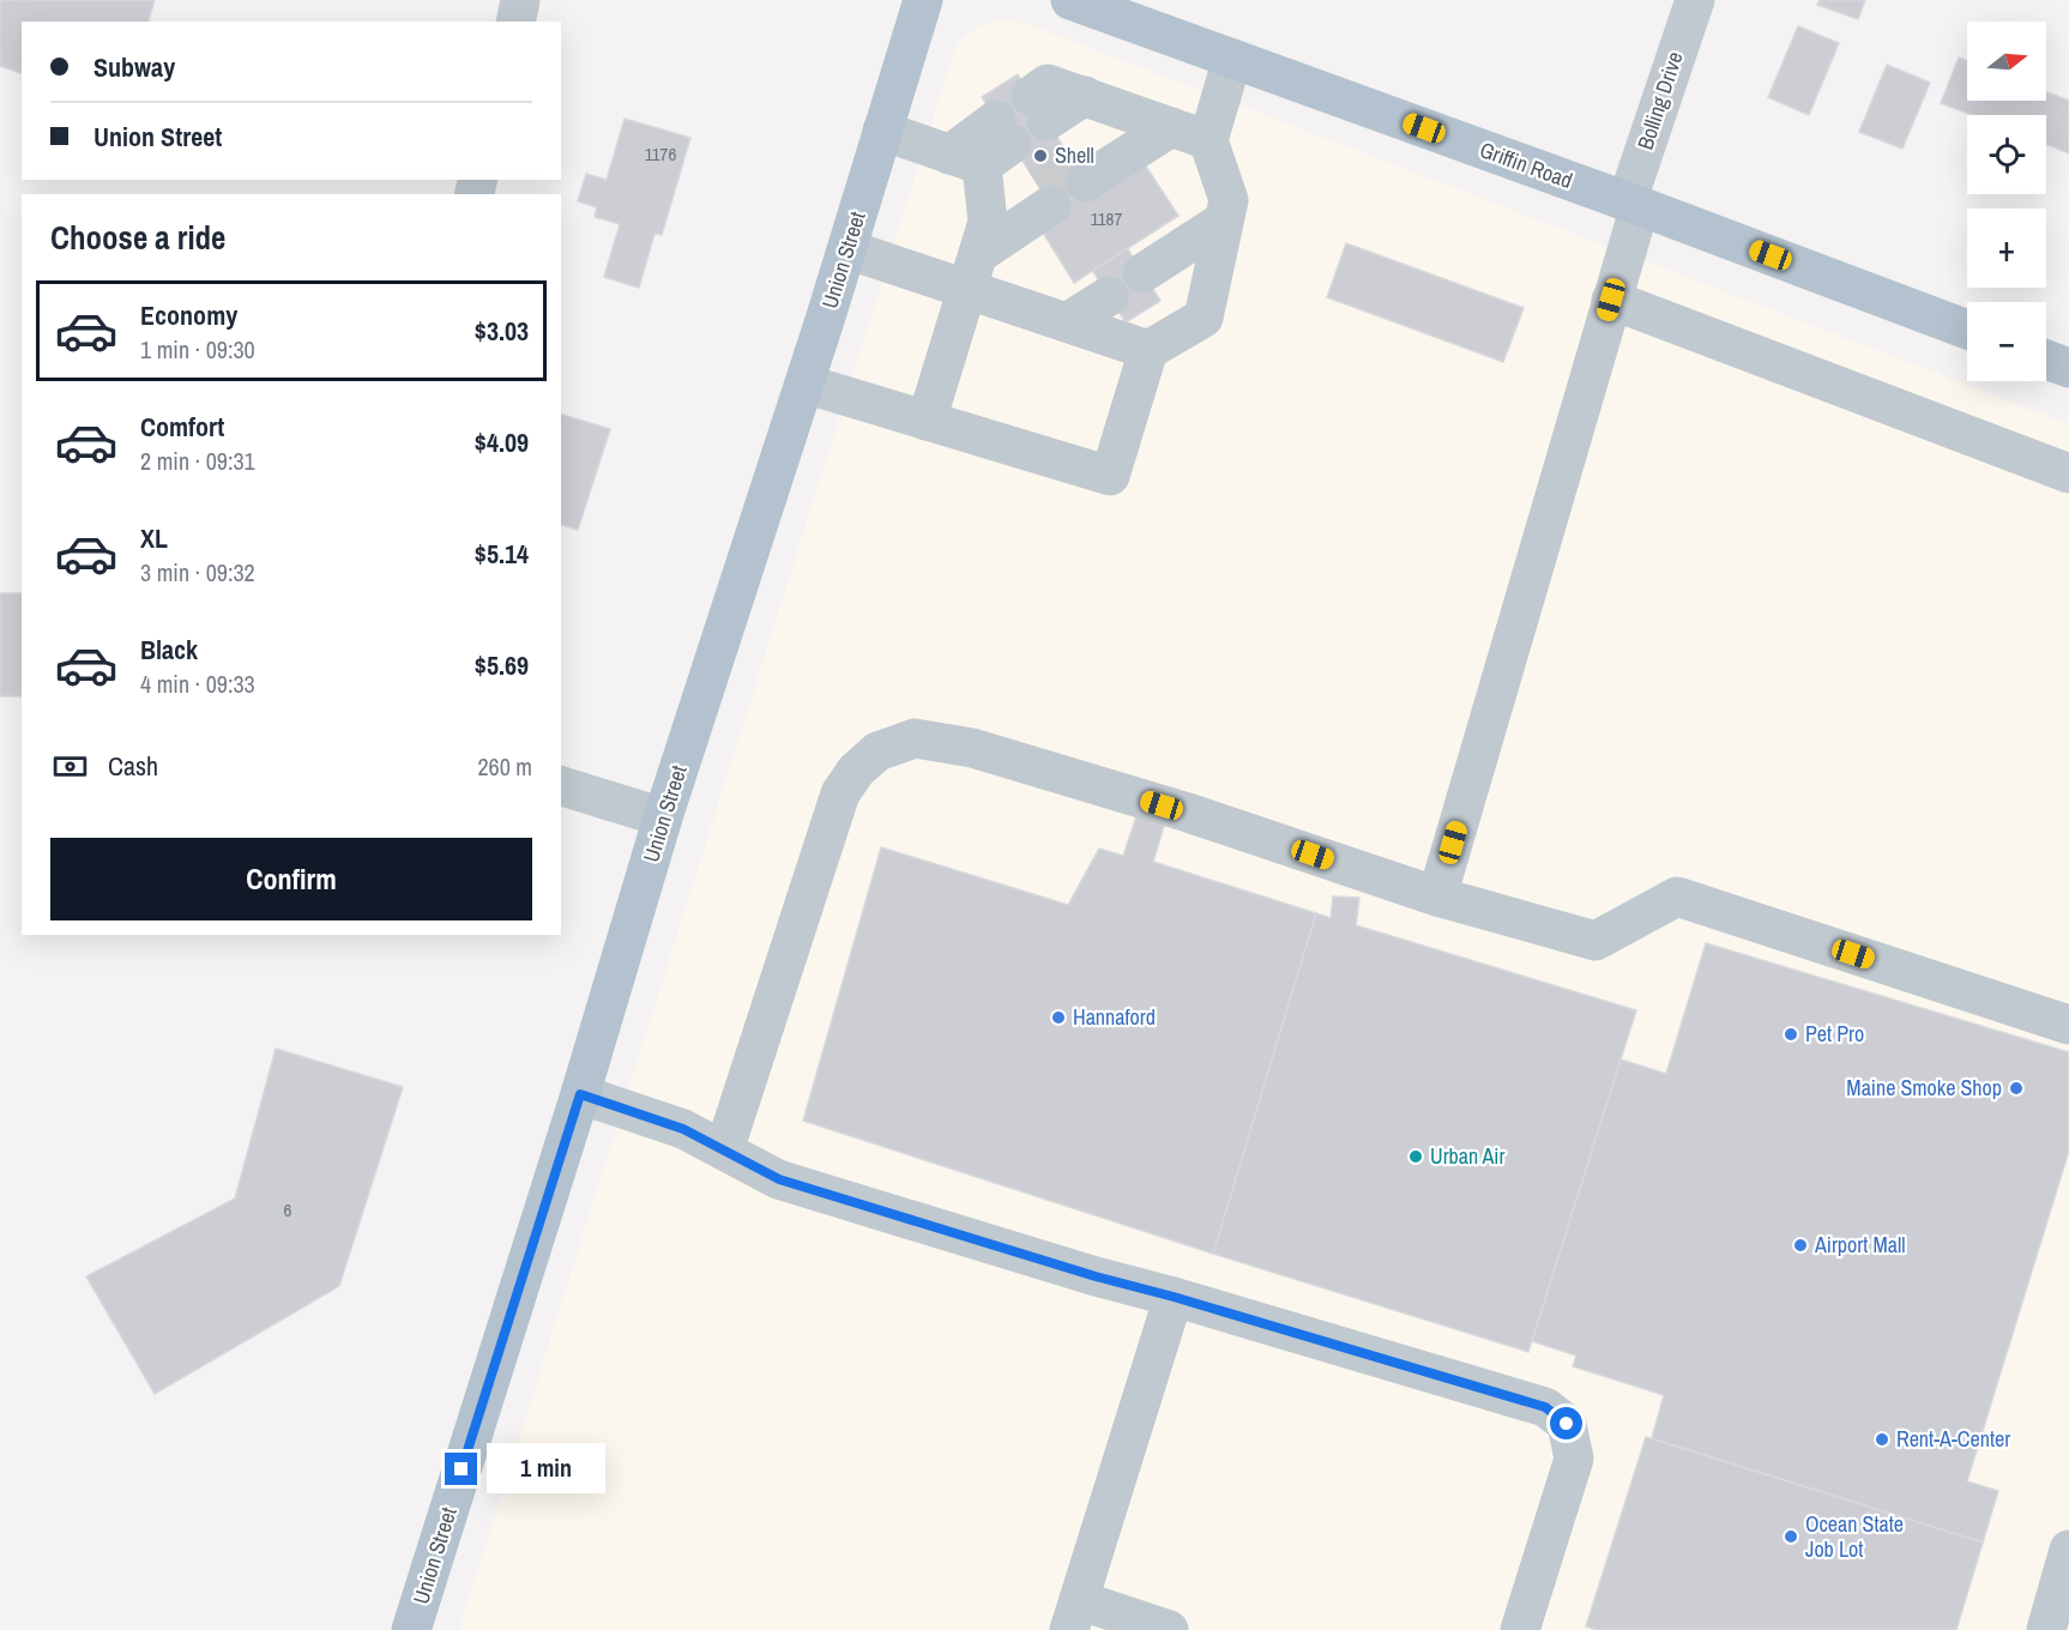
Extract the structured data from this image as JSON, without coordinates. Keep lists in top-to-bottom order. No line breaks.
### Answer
{"streets":{"main road":["Griffin Road","Union Street"],"street":["Bolling Drive"]},"crossings":[["Bolling Drive","Griffin Road"]],"places":["Shell","Hannaford","Pet Pro","Maine Smoke Shop","Urban Air","Airport Mall","Rent-A-Center","Ocean State Job Lot"],"house_numbers":["1176","1187","6"],"north":"right","page":{"map_buttons":["+","−"],"banner":["Subway","Union Street"],"heading":"Choose a ride","list":[{"name":"Economy","note":"1 min · 09:30","value":"$3.03"},{"name":"Comfort","note":"2 min · 09:31","value":"$4.09"},{"name":"XL","note":"3 min · 09:32","value":"$5.14"},{"name":"Black","note":"4 min · 09:33","value":"$5.69"}],"pay":["Cash","260 m"],"buttons":"Confirm","bubble":"1 min"}}
